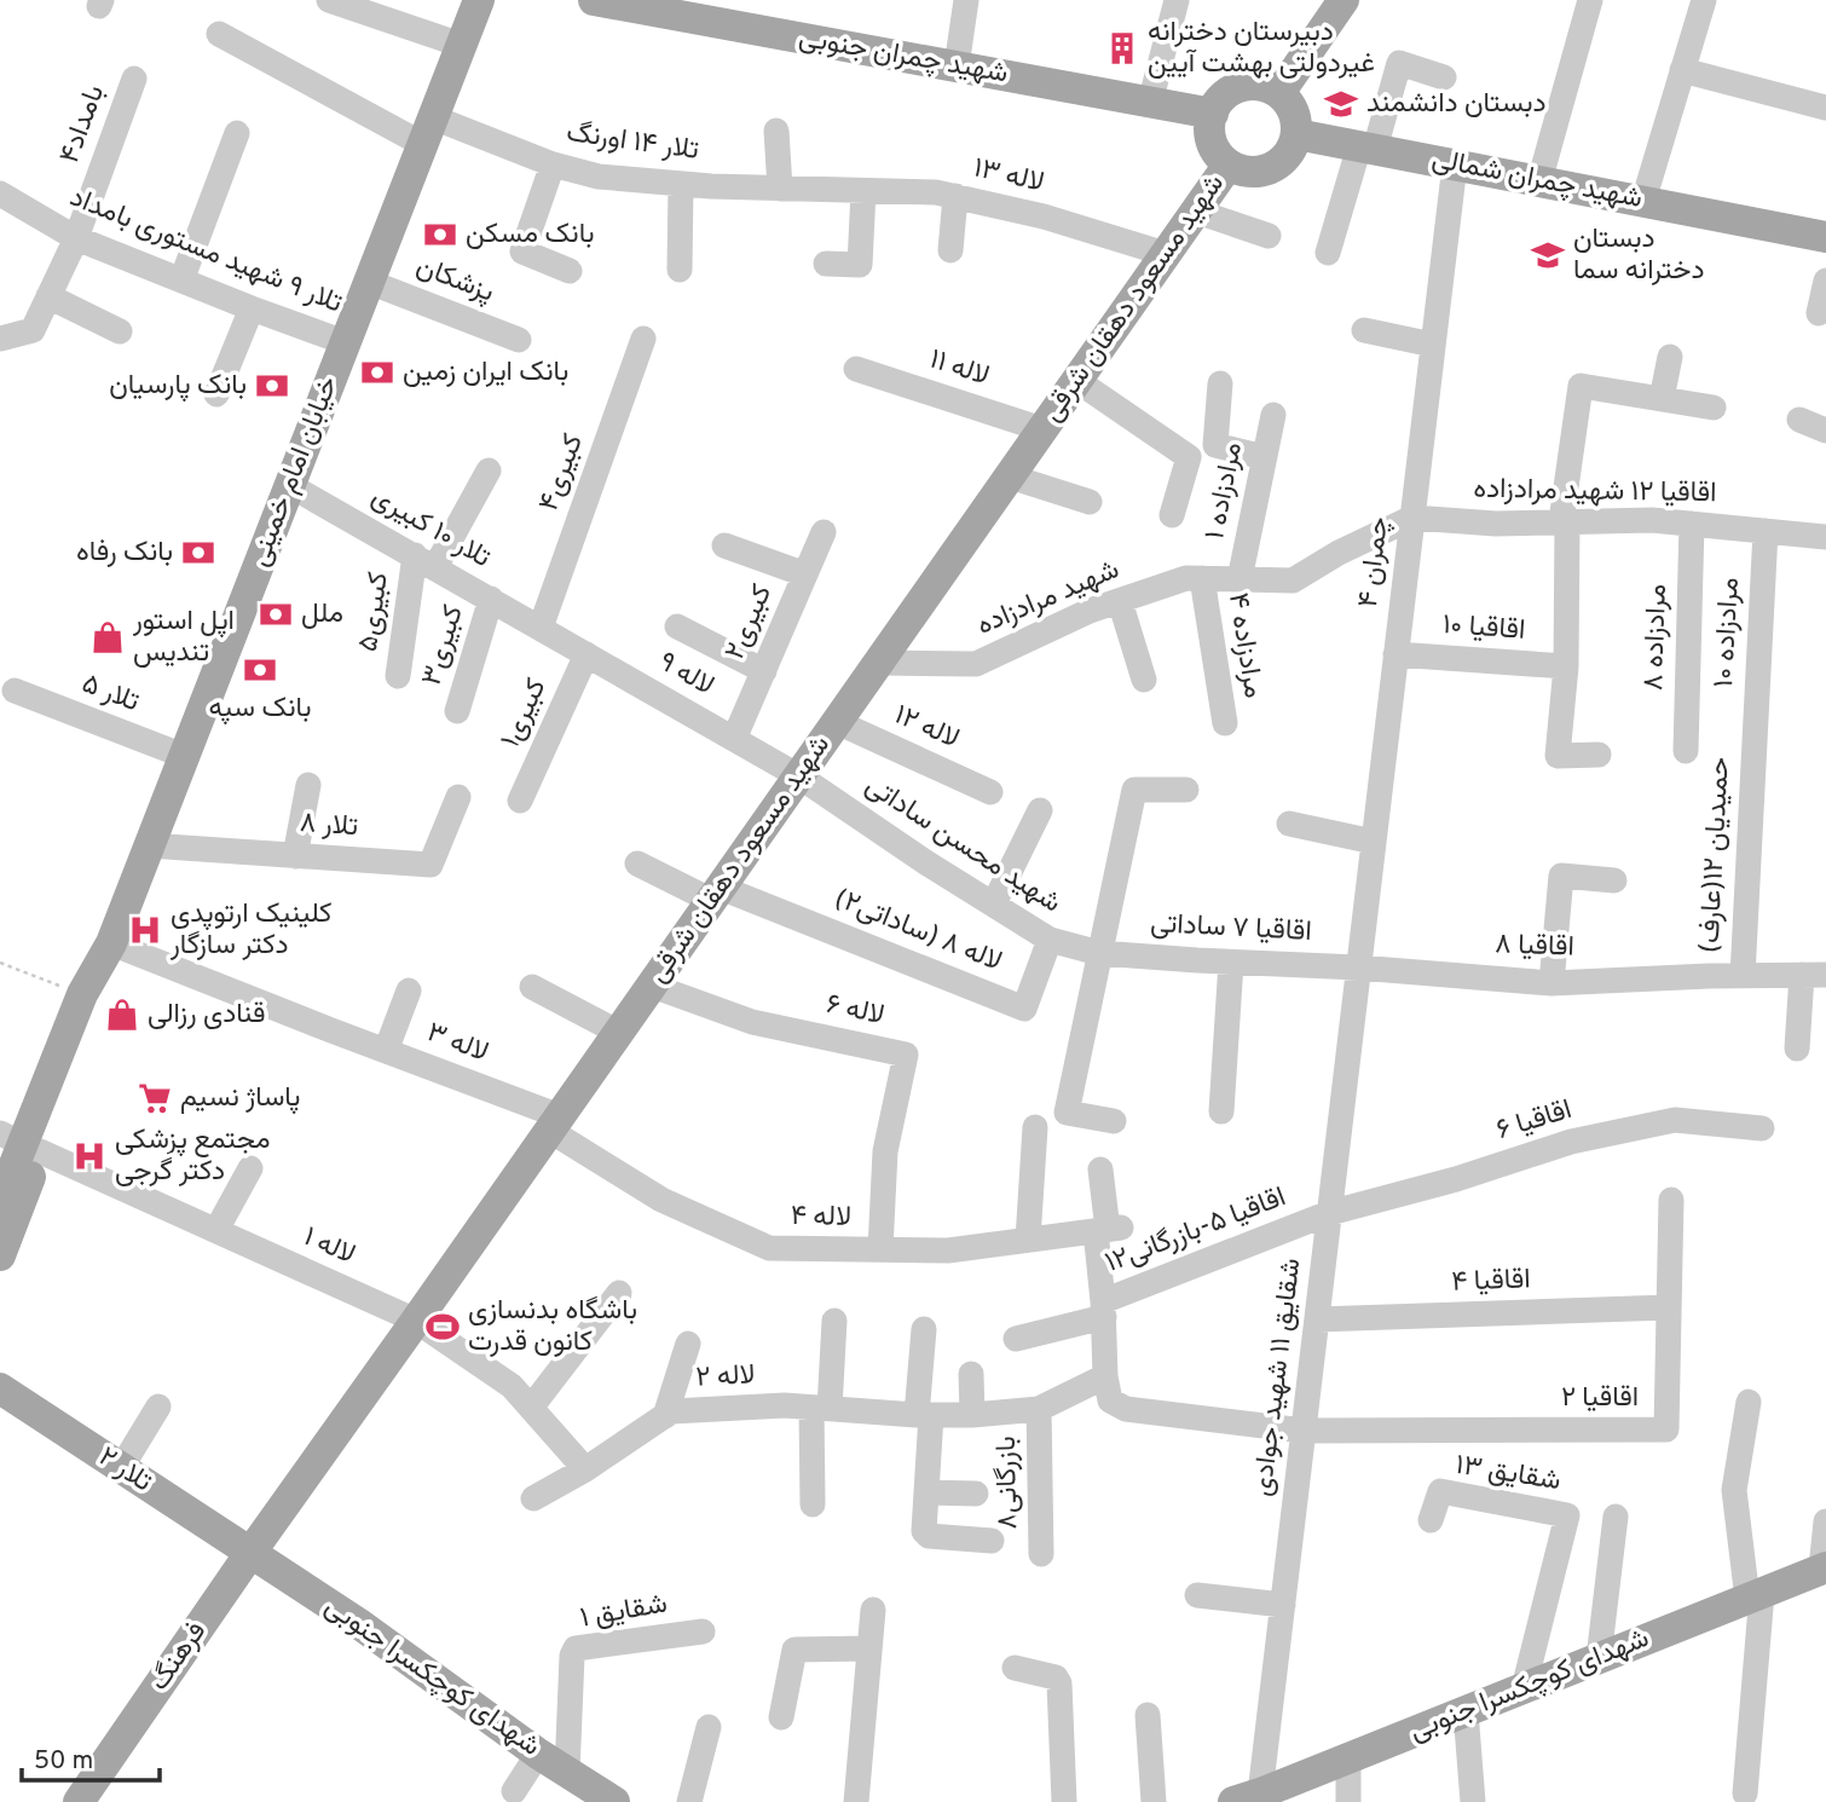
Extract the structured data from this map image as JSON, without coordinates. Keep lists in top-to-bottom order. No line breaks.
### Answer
{"streets":{"main road":["شهید چمران جنوبی","شهید چمران شمالی","شهید مسعود دهقان شرقی","خیابان امام خمینی","تلار ۲","فرهنگ","شهدای کوچکسرا جنوبی"],"street":["بامداد۴","تلار ۱۴ اورنگ","لاله ۱۳","تلار ۹ شهید مستوری بامداد","پزشکان","لاله ۱۱","کبیری۴","مرادزاده ۱","اقاقیا ۱۲ شهید مرادزاده","تلار ۱۰ کبیری","چمران ۴","شهید مرادزاده","کبیری۵","کبیری۲","اقاقیا ۱۰","مرادزاده ۱۰","مرادزاده ۸","کبیری۳","مرادزاده ۴","لاله ۹","تلار ۵","کبیری۱","لاله ۱۲","تلار ۸","شهید محسن ساداتی","حمیدیان ۱۲(عارف)","اقاقیا ۷ ساداتی","لاله ۸ (ساداتی۲)","اقاقیا ۸","لاله ۶","لاله ۳","اقاقیا ۶","لاله ۴","اقاقیا ۵-بازرگانی۱۲","لاله ۱","اقاقیا ۴","لاله ۲","شقایق ۱۱ شهید جوادی","اقاقیا ۲","شقایق ۱۳","بازرگانی۸","شقایق ۱"]},"crossings":[["شهید چمران جنوبی","شهید چمران شمالی"],["شهید چمران جنوبی","شهید مسعود دهقان شرقی"],["بامداد۴","تلار ۹ شهید مستوری بامداد"],["تلار ۱۴ اورنگ","لاله ۱۳"],["تلار ۱۴ اورنگ","خیابان امام خمینی"],["لاله ۱۳","شهید مسعود دهقان شرقی"],["شهید چمران شمالی","شهید مسعود دهقان شرقی"],["شهید چمران شمالی","چمران ۴"],["تلار ۹ شهید مستوری بامداد","خیابان امام خمینی"],["پزشکان","خیابان امام خمینی"],["شهید مسعود دهقان شرقی","لاله ۱۱"],["شهید مسعود دهقان شرقی","شهید مرادزاده"],["شهید مسعود دهقان شرقی","لاله ۹"],["شهید مسعود دهقان شرقی","لاله ۱۲"],["شهید مسعود دهقان شرقی","شهید محسن ساداتی"],["شهید مسعود دهقان شرقی","لاله ۸ (ساداتی۲)"],["شهید مسعود دهقان شرقی","لاله ۶"],["شهید مسعود دهقان شرقی","لاله ۳"],["شهید مسعود دهقان شرقی","لاله ۴"],["شهید مسعود دهقان شرقی","لاله ۱"],["شهید مسعود دهقان شرقی","تلار ۲"],["شهید مسعود دهقان شرقی","فرهنگ"],["شهید مسعود دهقان شرقی","شهدای کوچکسرا جنوبی"],["خیابان امام خمینی","تلار ۱۰ کبیری"],["خیابان امام خمینی","تلار ۵"],["خیابان امام خمینی","تلار ۸"],["خیابان امام خمینی","لاله ۳"],["خیابان امام خمینی","لاله ۱"],["کبیری۴","تلار ۱۰ کبیری"],["کبیری۴","لاله ۹"],["مرادزاده ۱","شهید مرادزاده"],["اقاقیا ۱۲ شهید مرادزاده","چمران ۴"],["اقاقیا ۱۲ شهید مرادزاده","شهید مرادزاده"],["اقاقیا ۱۲ شهید مرادزاده","مرادزاده ۱۰"],["اقاقیا ۱۲ شهید مرادزاده","مرادزاده ۸"],["تلار ۱۰ کبیری","کبیری۵"],["تلار ۱۰ کبیری","کبیری۳"],["تلار ۱۰ کبیری","لاله ۹"],["چمران ۴","شهید مرادزاده"],["چمران ۴","اقاقیا ۱۰"],["چمران ۴","اقاقیا ۷ ساداتی"],["چمران ۴","اقاقیا ۸"],["چمران ۴","شقایق ۱۱ شهید جوادی"],["شهید مرادزاده","مرادزاده ۴"],["کبیری۲","لاله ۹"],["مرادزاده ۱۰","حمیدیان ۱۲(عارف)"],["لاله ۹","کبیری۱"],["لاله ۹","شهید محسن ساداتی"],["شهید محسن ساداتی","اقاقیا ۷ ساداتی"],["شهید محسن ساداتی","لاله ۸ (ساداتی۲)"],["حمیدیان ۱۲(عارف)","اقاقیا ۸"],["اقاقیا ۷ ساداتی","اقاقیا ۸"],["اقاقیا ۷ ساداتی","شقایق ۱۱ شهید جوادی"],["اقاقیا ۸","شقایق ۱۱ شهید جوادی"],["لاله ۶","لاله ۴"],["لاله ۳","لاله ۴"],["اقاقیا ۶","اقاقیا ۵-بازرگانی۱۲"],["اقاقیا ۶","شقایق ۱۱ شهید جوادی"],["لاله ۴","اقاقیا ۵-بازرگانی۱۲"],["اقاقیا ۵-بازرگانی۱۲","شقایق ۱۱ شهید جوادی"],["اقاقیا ۴","شقایق ۱۱ شهید جوادی"],["اقاقیا ۴","اقاقیا ۲"],["لاله ۲","بازرگانی۸"],["شقایق ۱۱ شهید جوادی","اقاقیا ۲"],["شقایق ۱۱ شهید جوادی","شهدای کوچکسرا جنوبی"],["تلار ۲","فرهنگ"],["تلار ۲","شهدای کوچکسرا جنوبی"],["شقایق ۱۳","شهدای کوچکسرا جنوبی"],["شقایق ۱","شهدای کوچکسرا جنوبی"],["فرهنگ","شهدای کوچکسرا جنوبی"]],"places":{"building":["دبیرستان دخترانه غیردولتی بهشت آیین"],"school or university":["دبستان دانشمند","دبستان دخترانه سما"],"bank":["بانک مسکن","بانک ایران زمین","بانک پارسیان","بانک رفاه","ملل","بانک سپه"],"shop":["اپل استور تندیس","قنادی رزالی"],"hospital":["کلینیک ارتوپدی دکتر سازگار","مجتمع پزشکی دکتر گرجی"],"supermarket":["پاساژ نسیم"],"sports":["باشگاه بدنسازی کانون قدرت"]},"scale_bar":"50 m"}
